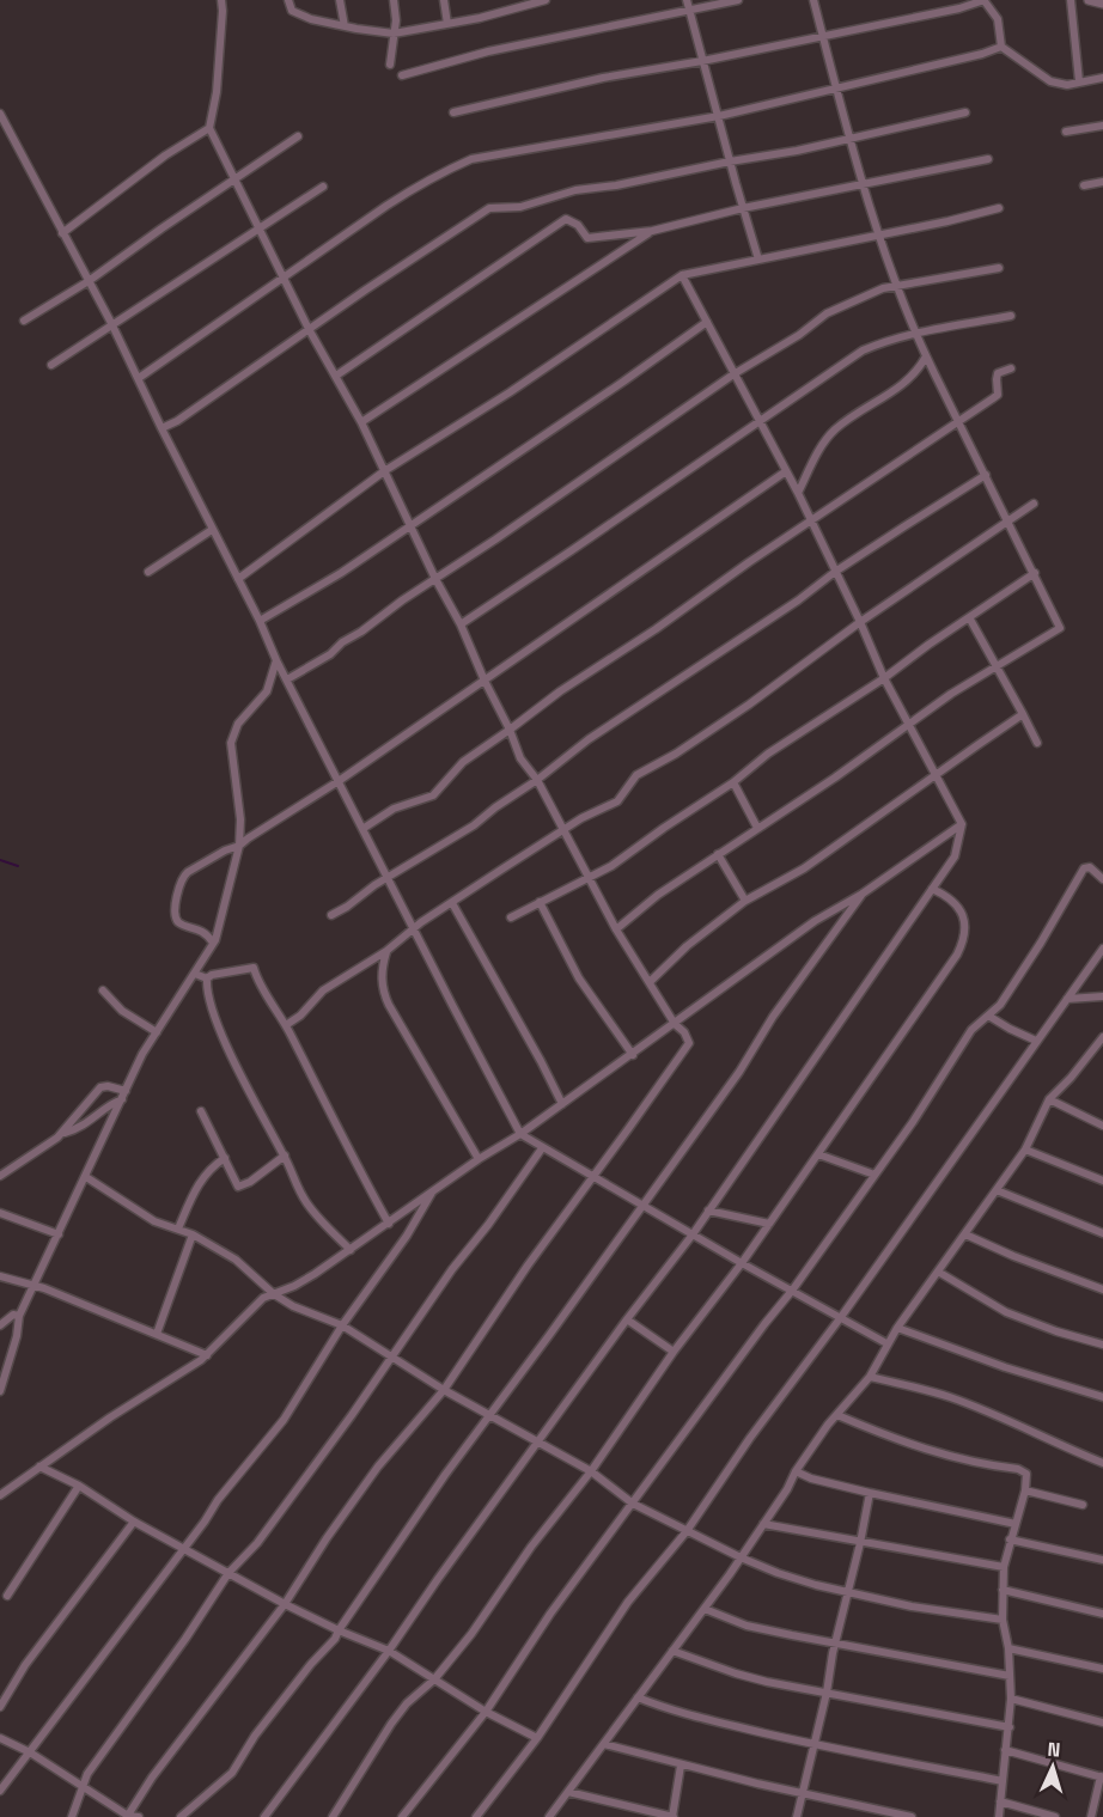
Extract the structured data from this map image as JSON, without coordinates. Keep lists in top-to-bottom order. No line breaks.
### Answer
{"north":"top"}
